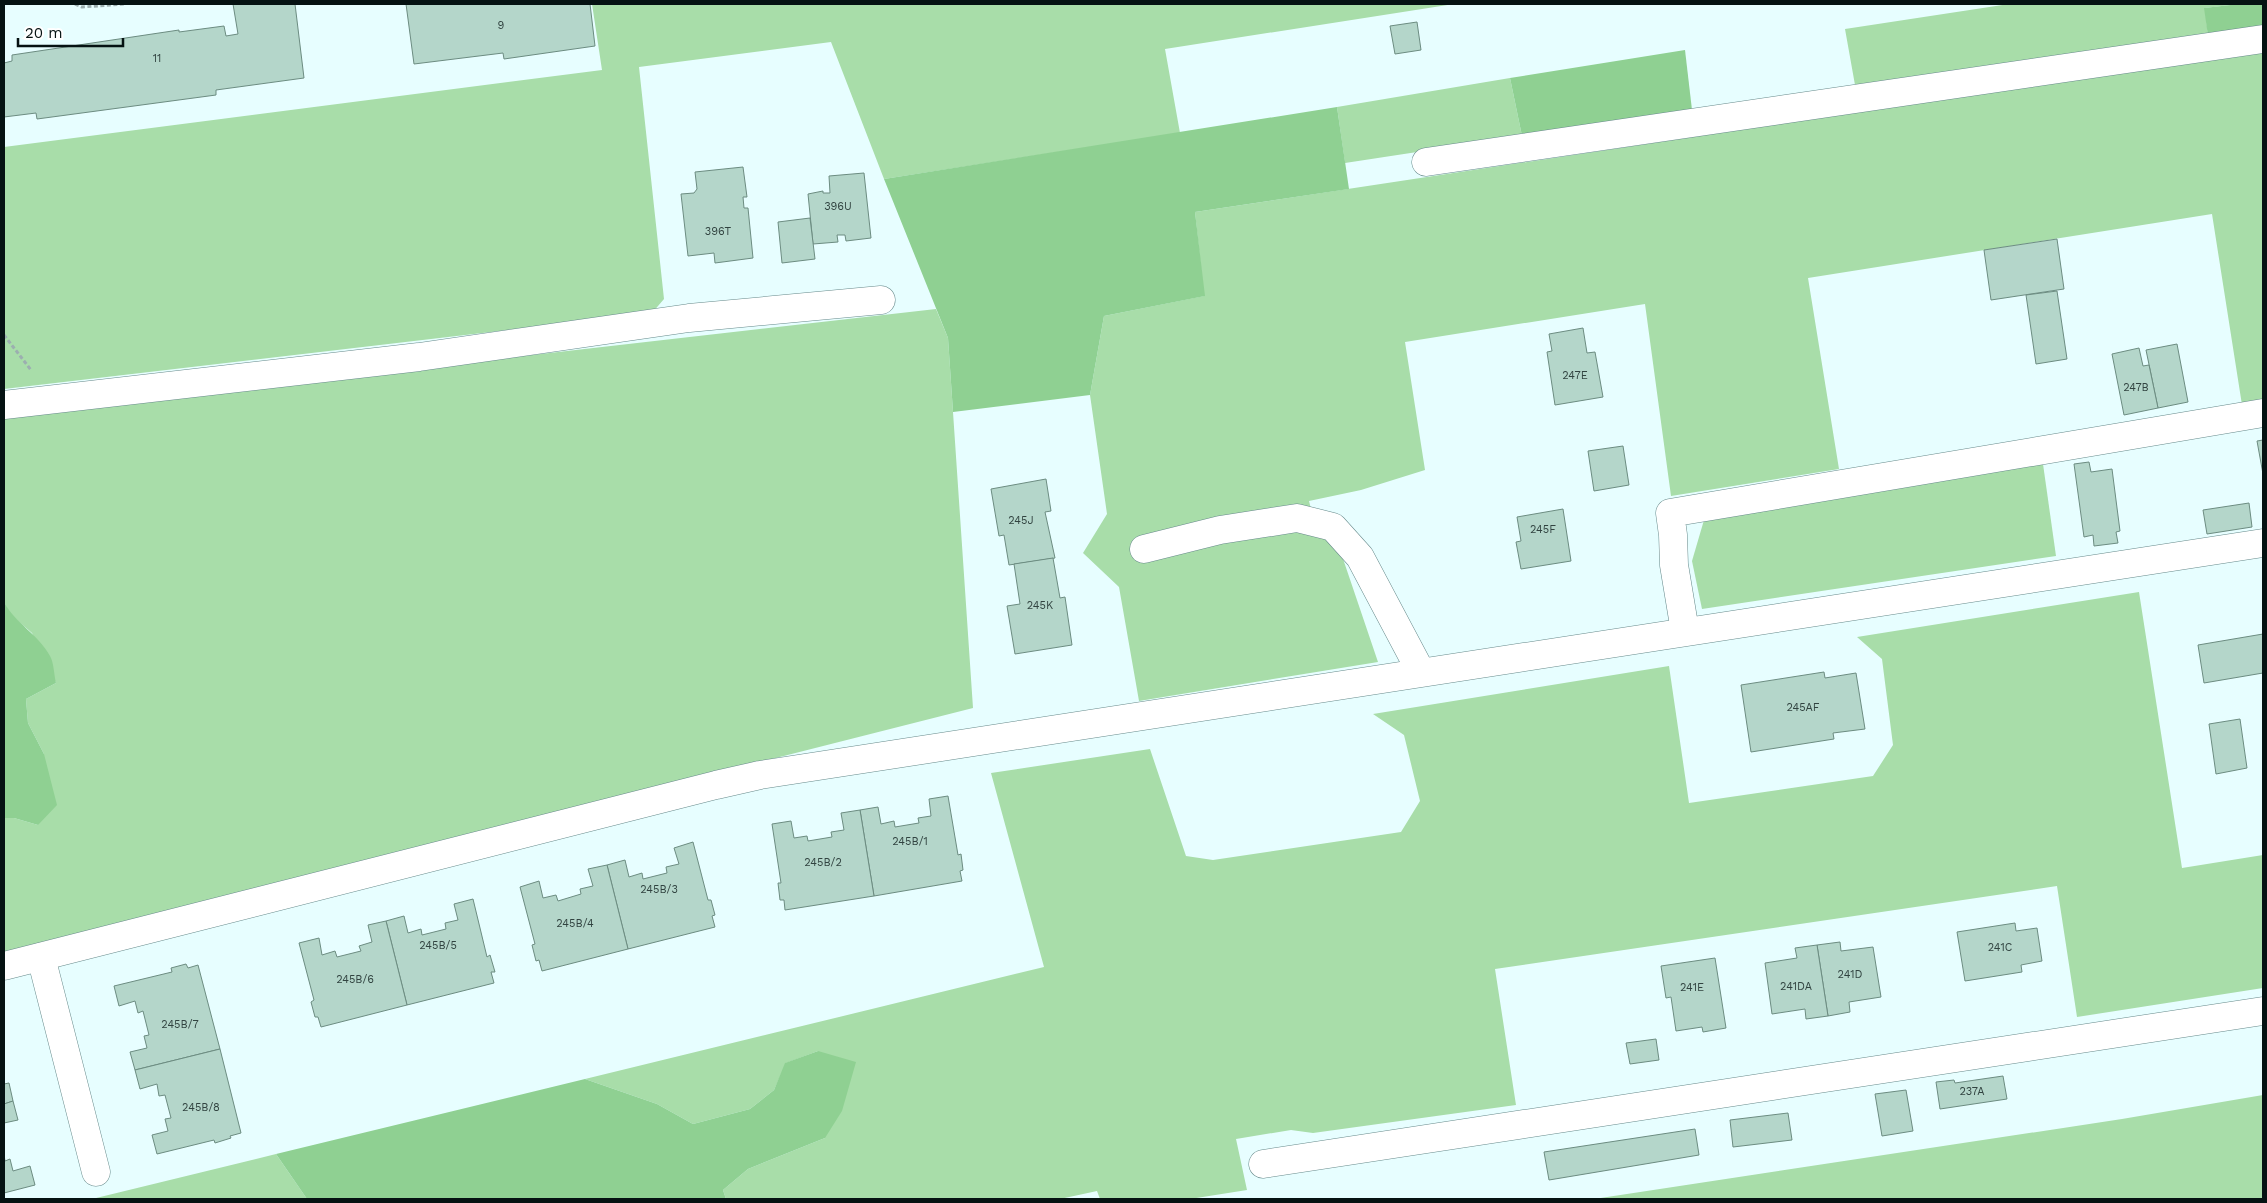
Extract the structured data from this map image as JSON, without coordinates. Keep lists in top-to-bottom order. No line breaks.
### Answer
{"house_numbers":["9","11","396U","396T","247E","247B","245J","245F","245K","245AF","245B/1","245B/2","245B/3","245B/4","245B/5","241C","241D","245B/6","241DA","241E","245B/7","237A","245B/8"],"scale_bar":"20 m"}
